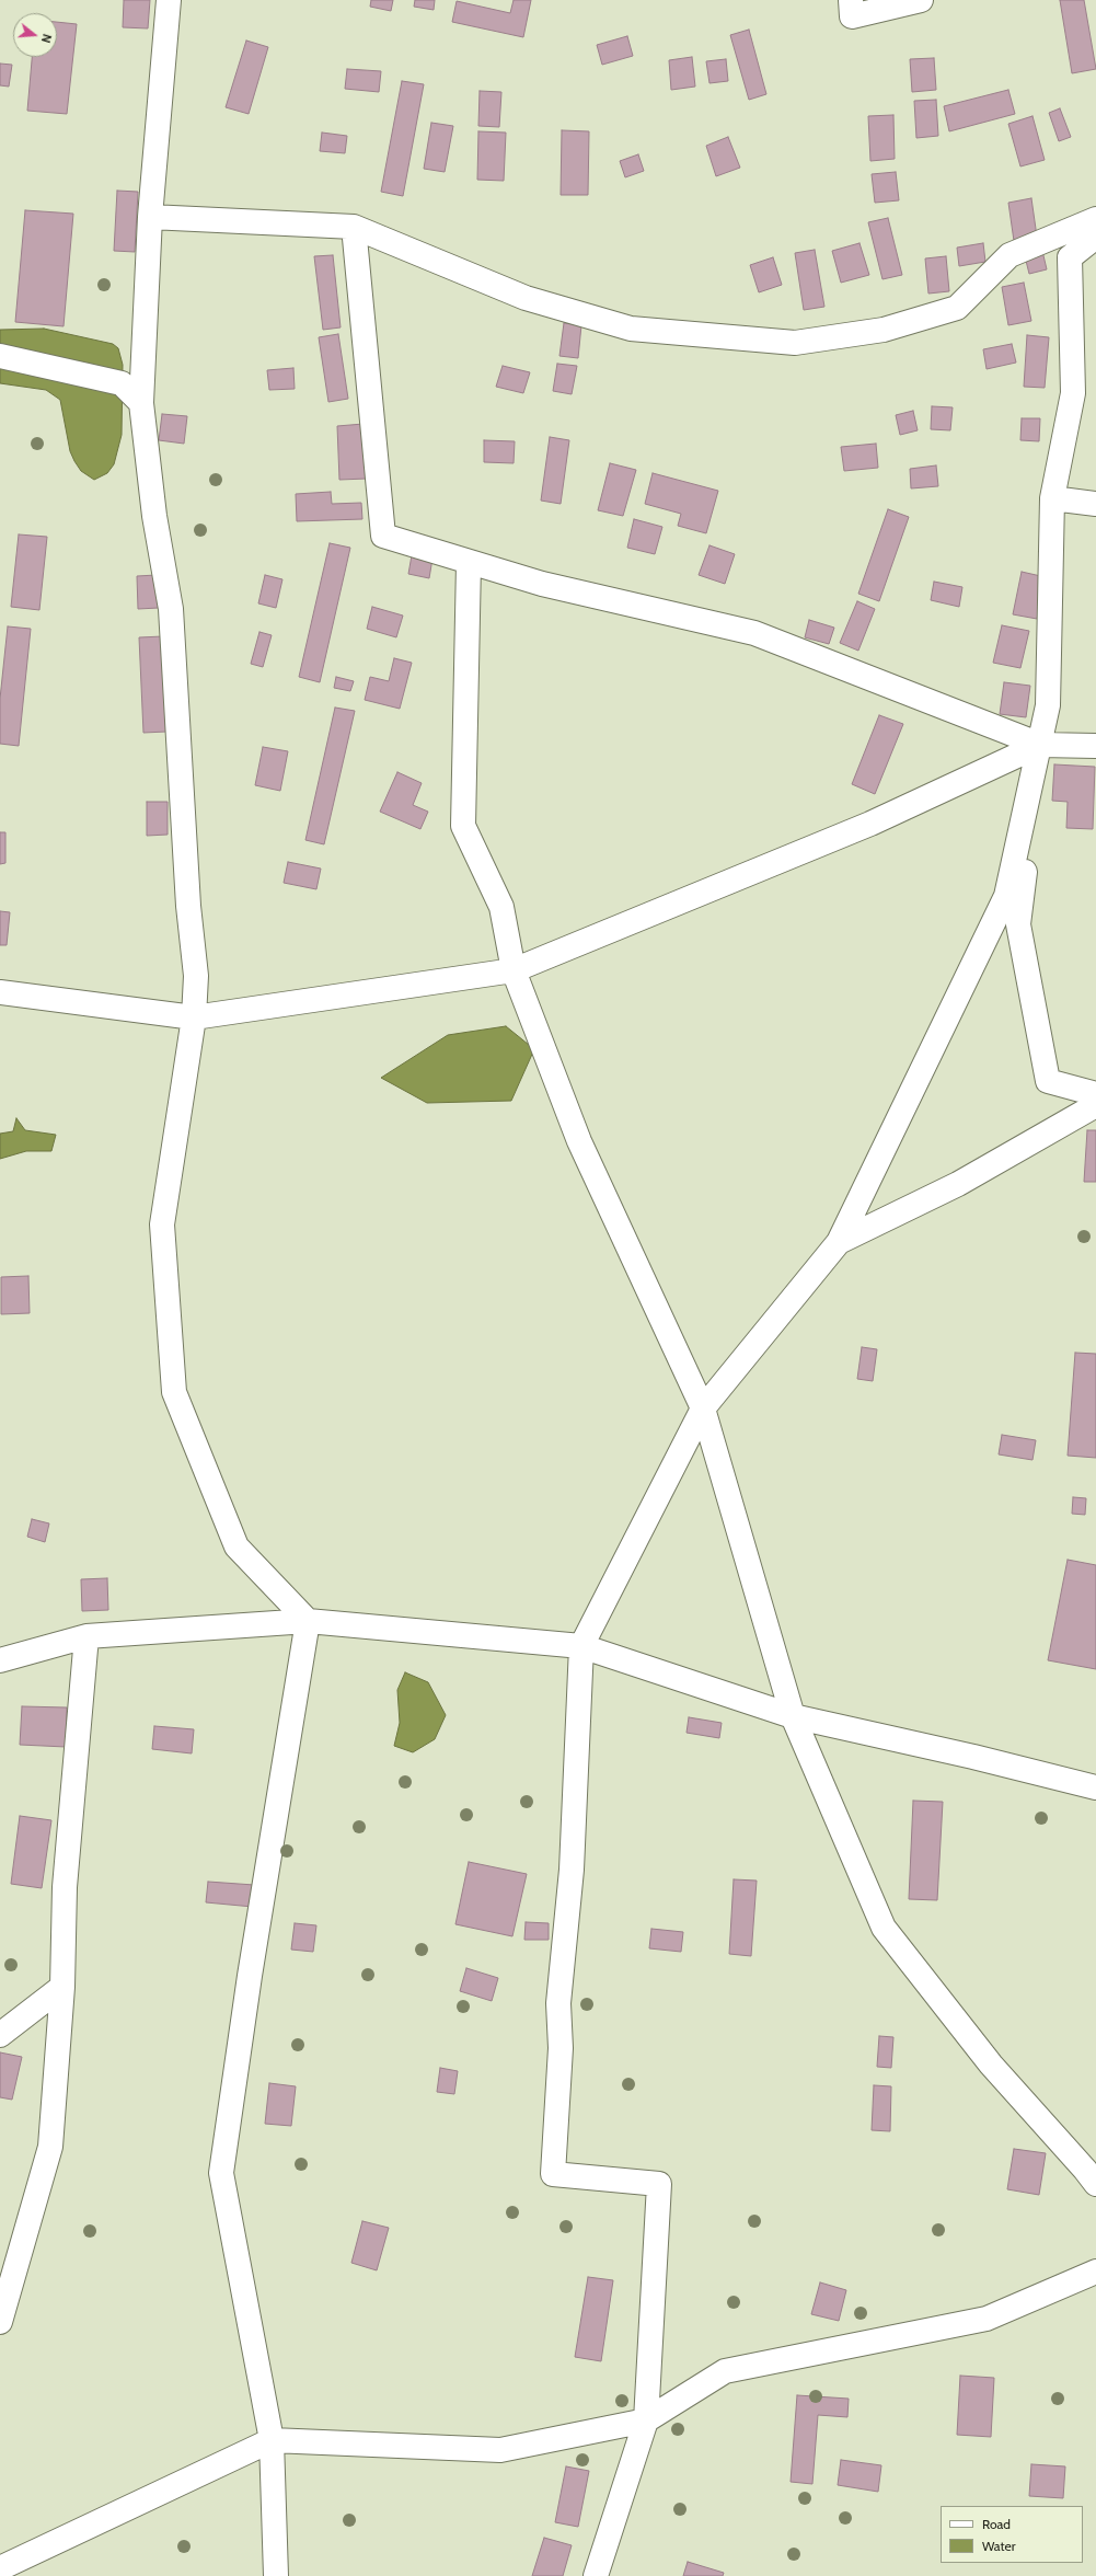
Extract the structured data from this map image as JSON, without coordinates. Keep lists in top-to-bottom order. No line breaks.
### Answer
{"legend":["Road","Water"],"north":"right"}
